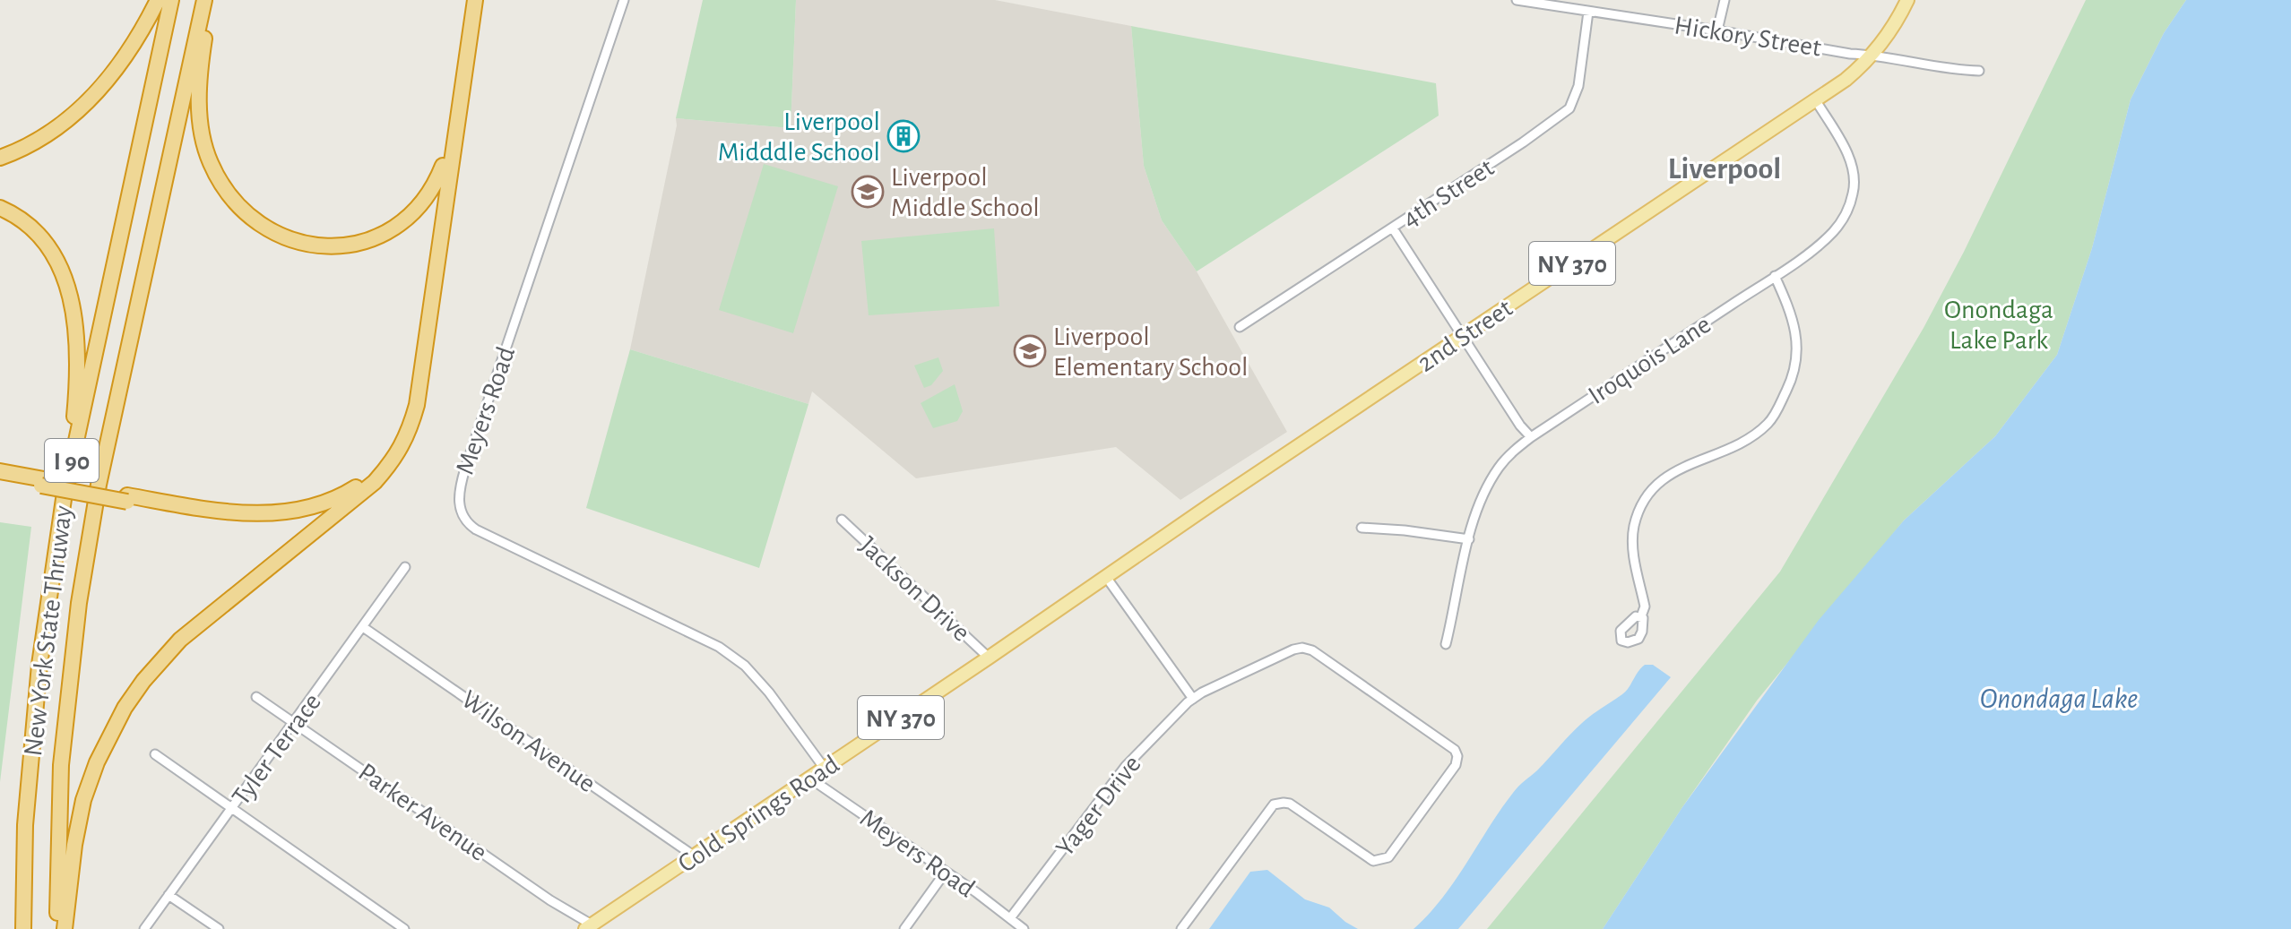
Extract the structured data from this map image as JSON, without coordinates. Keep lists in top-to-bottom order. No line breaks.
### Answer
{"streets":{"highway":["I 90","New York State Thruway"],"main road":["NY 370","2nd Street","Cold Springs Road"],"street":["Hickory Street","4th Street","Iroquois Lane","Meyers Road","Jackson Drive","Wilson Avenue","Tyler Terrace","Yager Drive","Parker Avenue"]},"crossings":[["Hickory Street","4th Street"],["Hickory Street","2nd Street"],["2nd Street","Iroquois Lane"],["2nd Street","Cold Springs Road"],["Meyers Road","Yager Drive"],["Meyers Road","Cold Springs Road"],["Jackson Drive","Cold Springs Road"],["Wilson Avenue","Tyler Terrace"],["Wilson Avenue","Cold Springs Road"],["Tyler Terrace","Parker Avenue"],["Parker Avenue","Cold Springs Road"]],"districts":["Liverpool"],"water":["Onondaga Lake"],"parks":["Onondaga Lake Park"],"places":{"building":["Liverpool Midddle School"],"school or university":["Liverpool Middle School","Liverpool Elementary School"]}}
